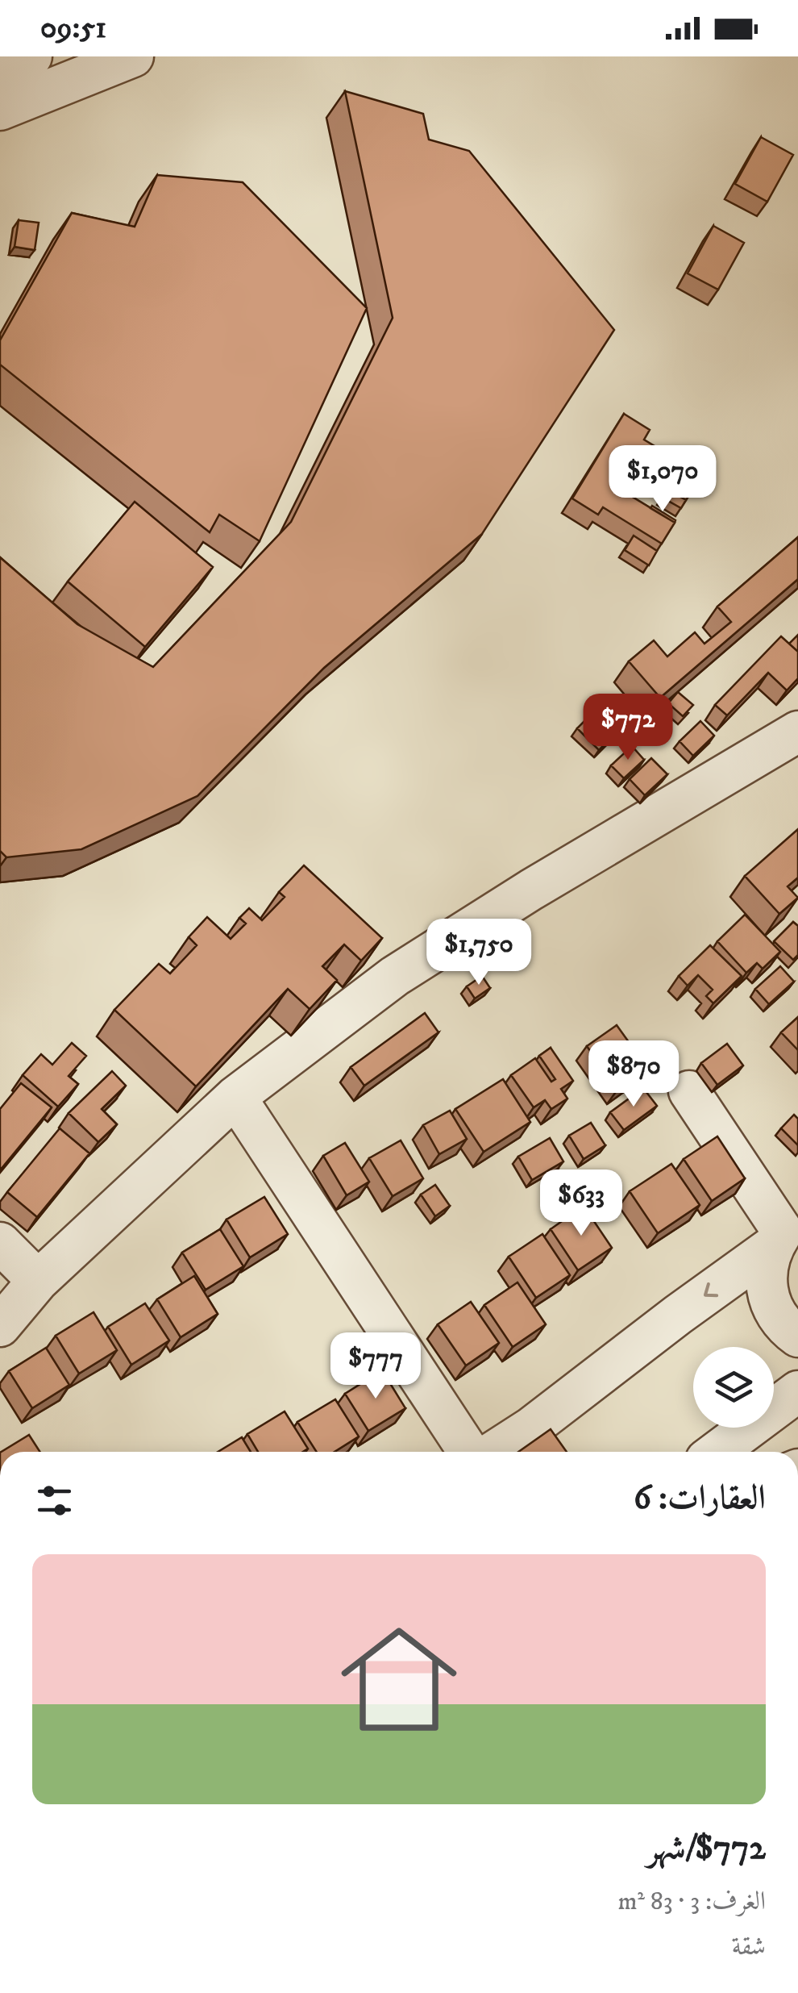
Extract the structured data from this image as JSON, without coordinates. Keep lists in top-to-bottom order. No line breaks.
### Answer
{"page":{"status":"09:51","price":["$1,070","$772","$1,750","$870","$633","$777"],"heading":"العقارات: 6","list":[{"name":"$772/شهر","note":"الغرف: 3 · 83 m² · شقة"}]}}
